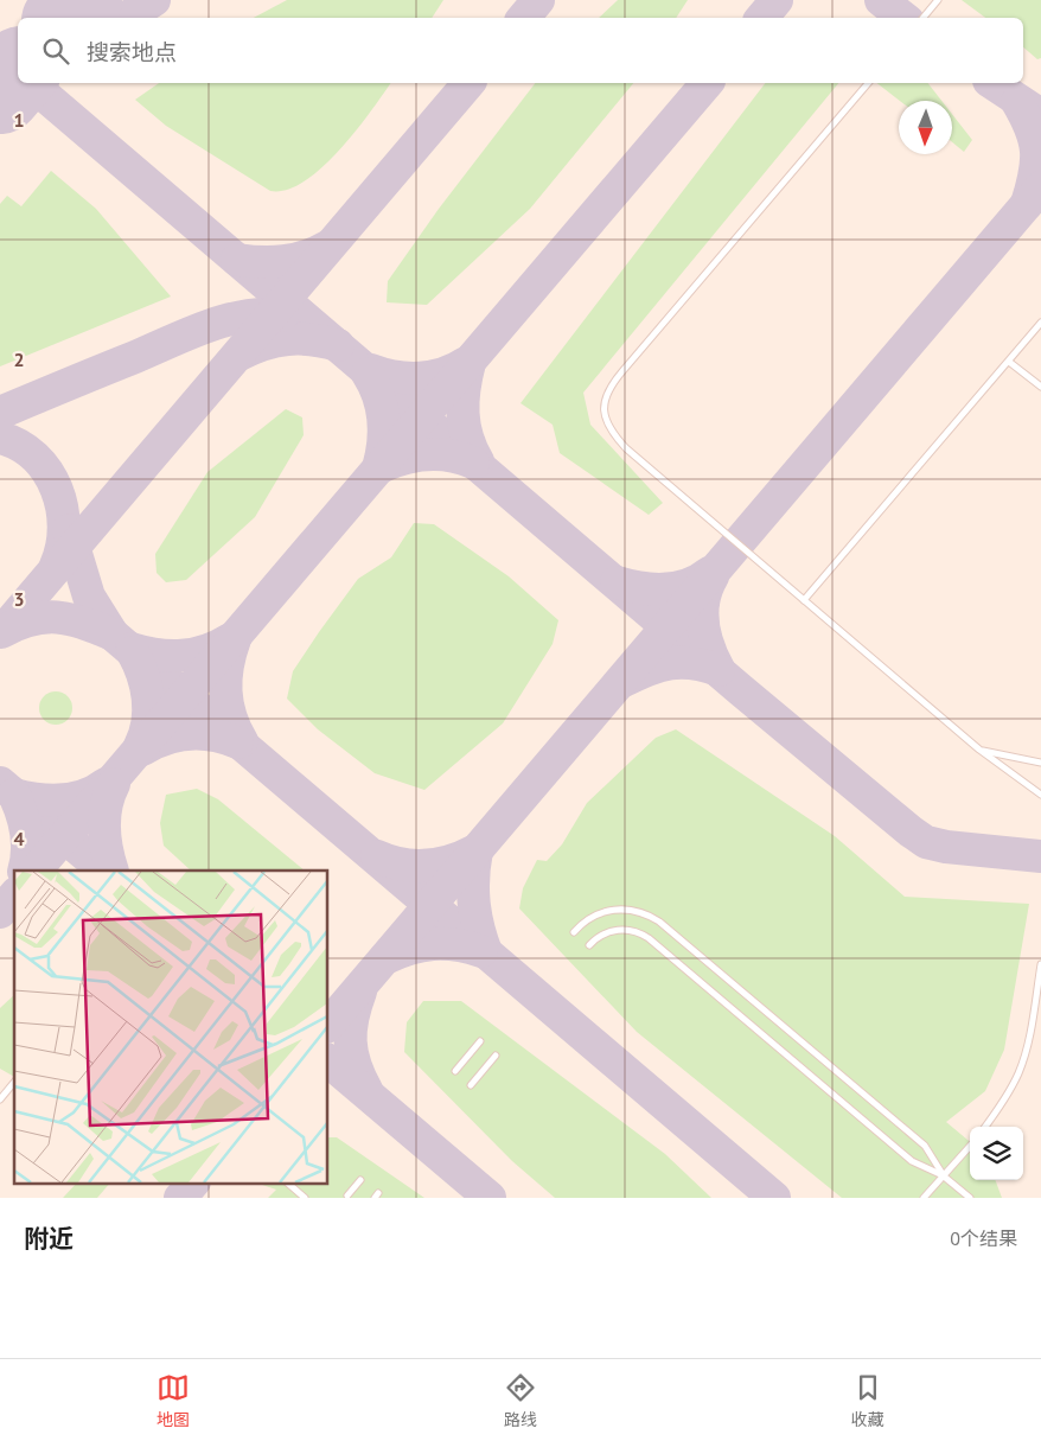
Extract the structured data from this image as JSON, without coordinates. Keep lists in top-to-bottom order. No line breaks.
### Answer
{"north":"bottom","page":{"search":"搜索地点","heading":["附近","0个结果"],"nav":["地图","路线","收藏"]},"grid":{"rows":["1","2","3","4"]}}
